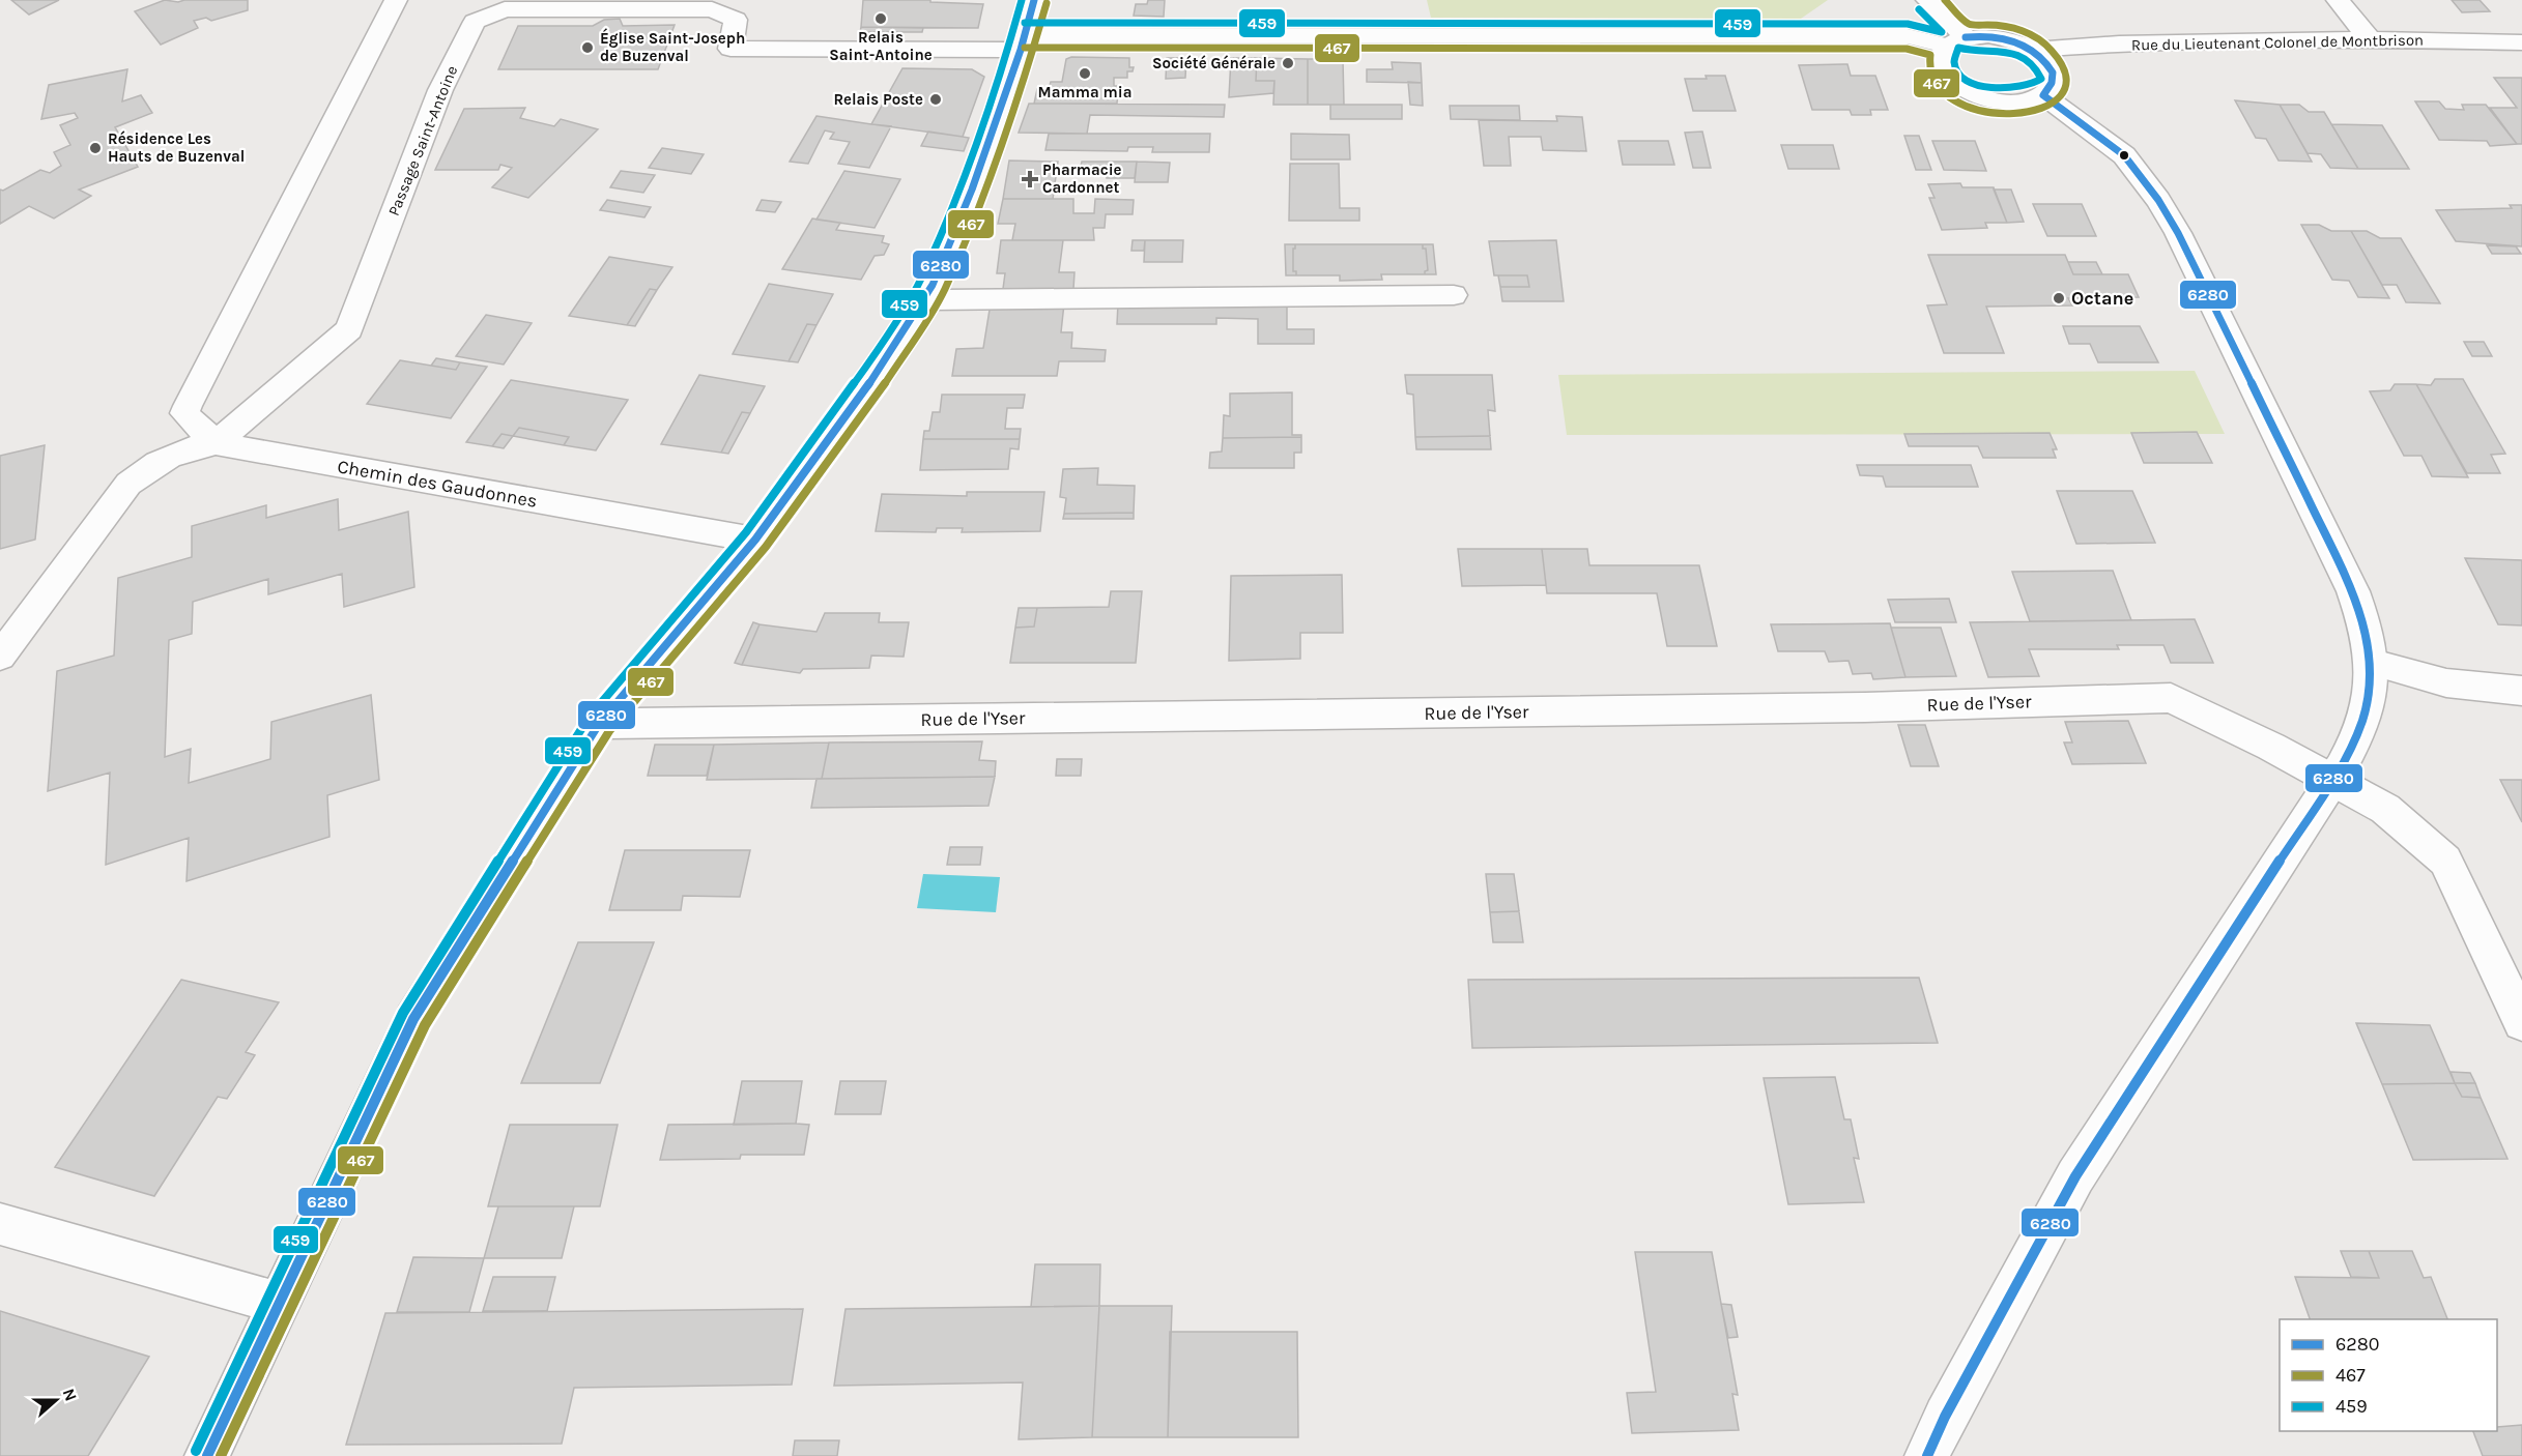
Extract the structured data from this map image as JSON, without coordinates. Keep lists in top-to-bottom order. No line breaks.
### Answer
{"streets":{"street":["Rue du Lieutenant Colonel de Montbrison","Passage Saint-Antoine","Chemin des Gaudonnes","Rue de l'Yser"]},"crossings":[["Passage Saint-Antoine","Chemin des Gaudonnes"]],"places":{"other":["Relais Saint-Antoine","Église Saint-Joseph de Buzenval","Société Générale","Mamma mia","Relais Poste","Résidence Les Hauts de Buzenval","Octane"],"health":["Pharmacie Cardonnet"]},"lines":["transit line 6280","transit line 467","transit line 459"],"legend":["6280","467","459"],"north":"right"}
